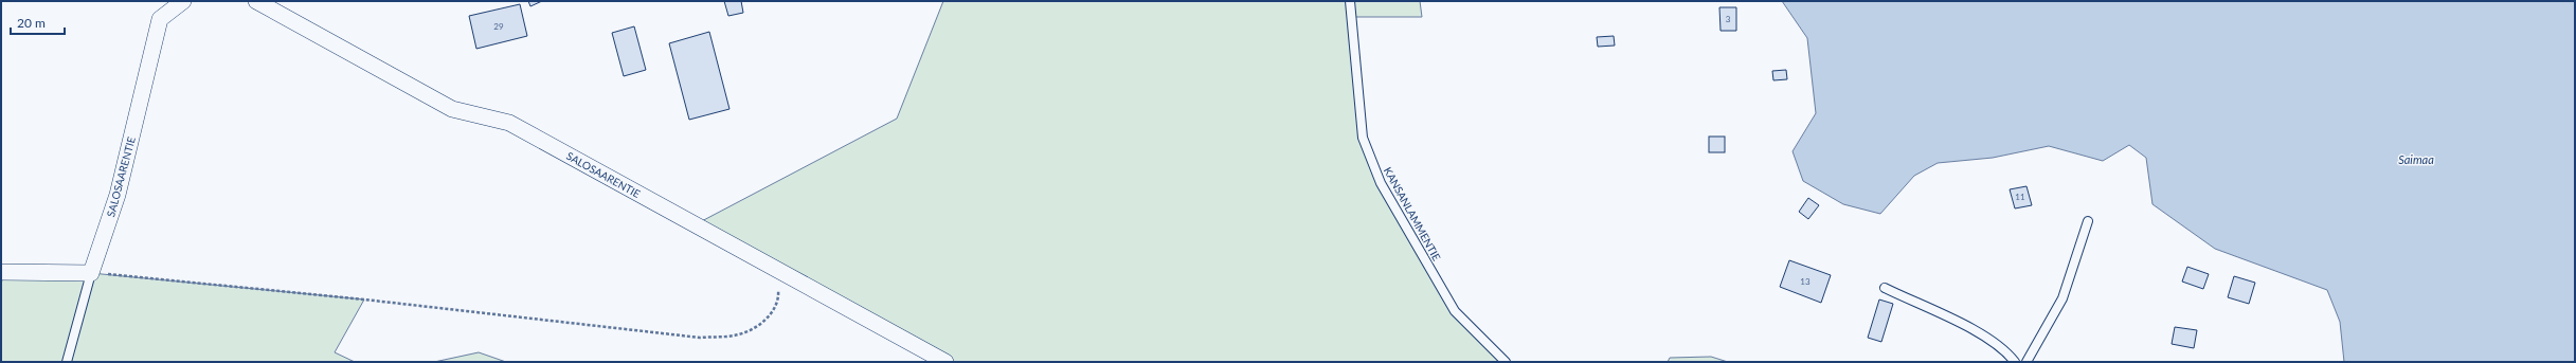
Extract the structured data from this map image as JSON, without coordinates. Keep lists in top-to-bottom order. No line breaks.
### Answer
{"streets":{"street":["SALOSAARENTIE"],"lane":["KANSANLAMMENTIE"]},"water":["Saimaa"],"house_numbers":["3","29","11","13"],"scale_bar":"20 m"}
